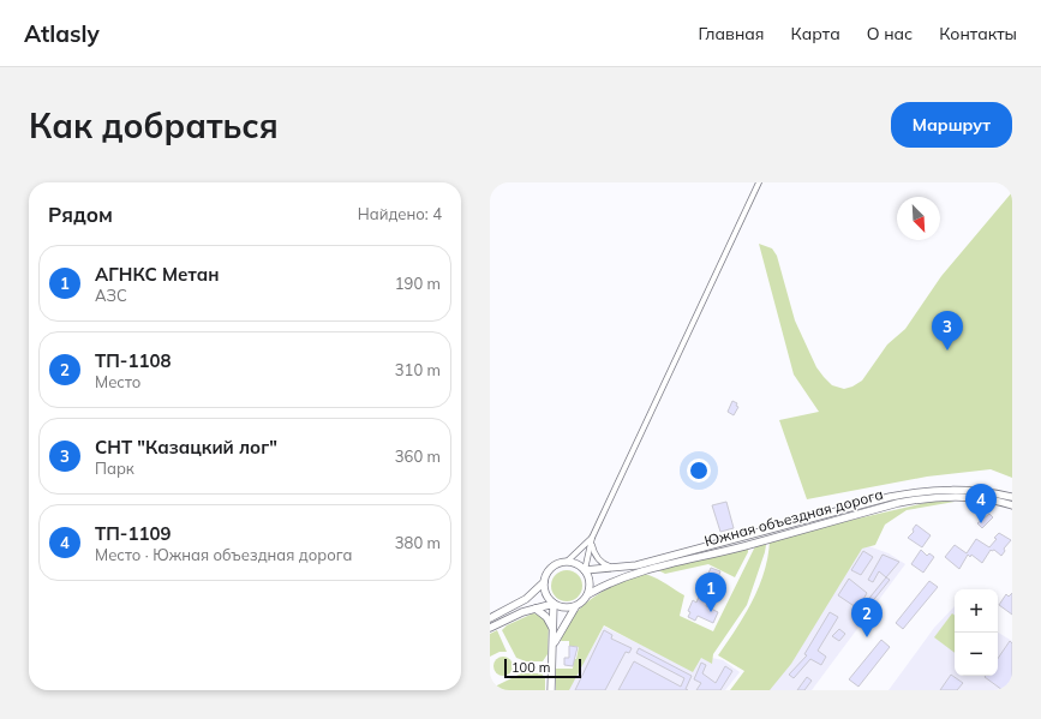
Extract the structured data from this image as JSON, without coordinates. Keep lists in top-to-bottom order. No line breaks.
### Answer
{"streets":{"main road":["Южная объездная дорога"]},"scale_bar":"100 m","north":"bottom right","page":{"header":"Atlasly","nav":["Главная","Карта","О нас","Контакты"],"buttons":"Маршрут","title":"Как добраться","heading":["Рядом","Найдено: 4"],"list":[{"mark":"1","name":"АГНКС Метан","note":"АЗС","value":"190 m"},{"mark":"2","name":"ТП-1108","note":"Место","value":"310 m"},{"mark":"3","name":"СНТ \"Казацкий лог\"","note":"Парк","value":"360 m"},{"mark":"4","name":"ТП-1109","note":"Место · Южная объездная дорога","value":"380 m"}],"pins":["3","4","1","2"],"map_buttons":["+","−"],"scale":"100 m"}}
